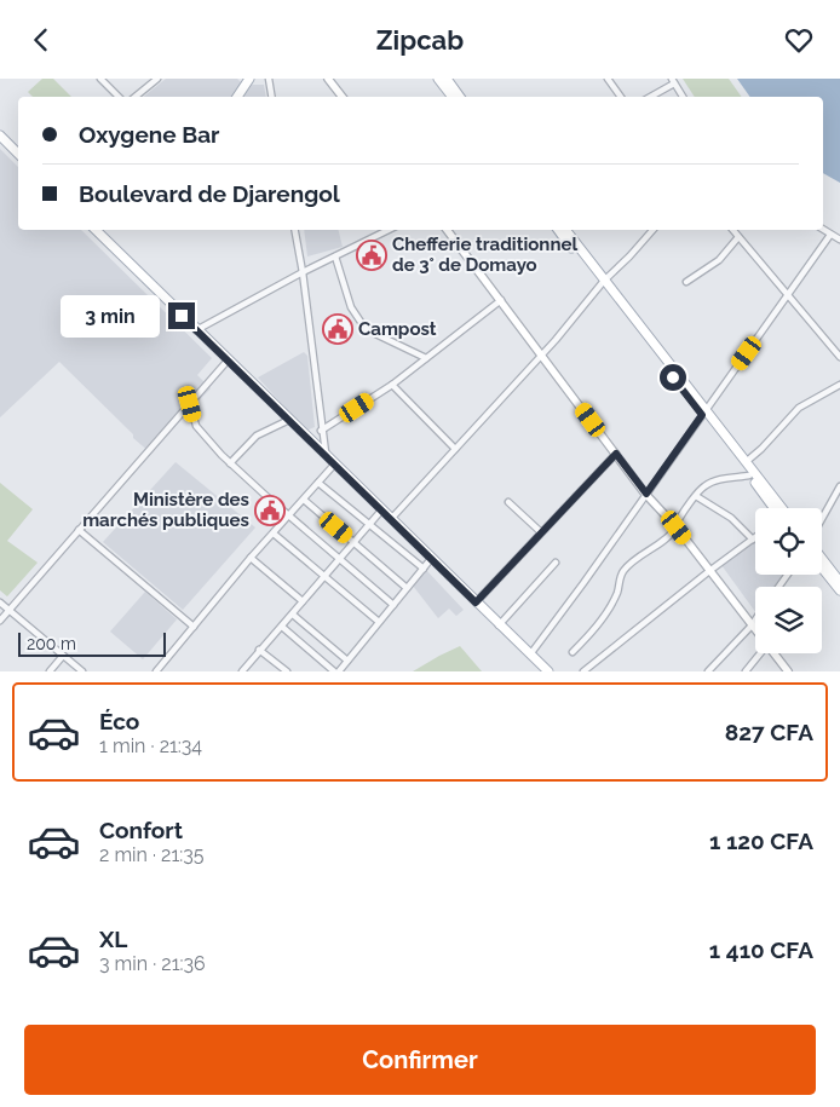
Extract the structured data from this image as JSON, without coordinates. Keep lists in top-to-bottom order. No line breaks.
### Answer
{"places":{"public building":["Chefferie traditionnel de 3° de Domayo","Campost","Ministère des marchés publiques"]},"scale_bar":"200 m","page":{"header":"Zipcab","banner":["Oxygene Bar","Boulevard de Djarengol"],"bubble":"3 min","scale":"200 m","list":[{"name":"Éco","note":"1 min · 21:34","value":"827 CFA"},{"name":"Confort","note":"2 min · 21:35","value":"1 120 CFA"},{"name":"XL","note":"3 min · 21:36","value":"1 410 CFA"}],"buttons":"Confirmer"}}
